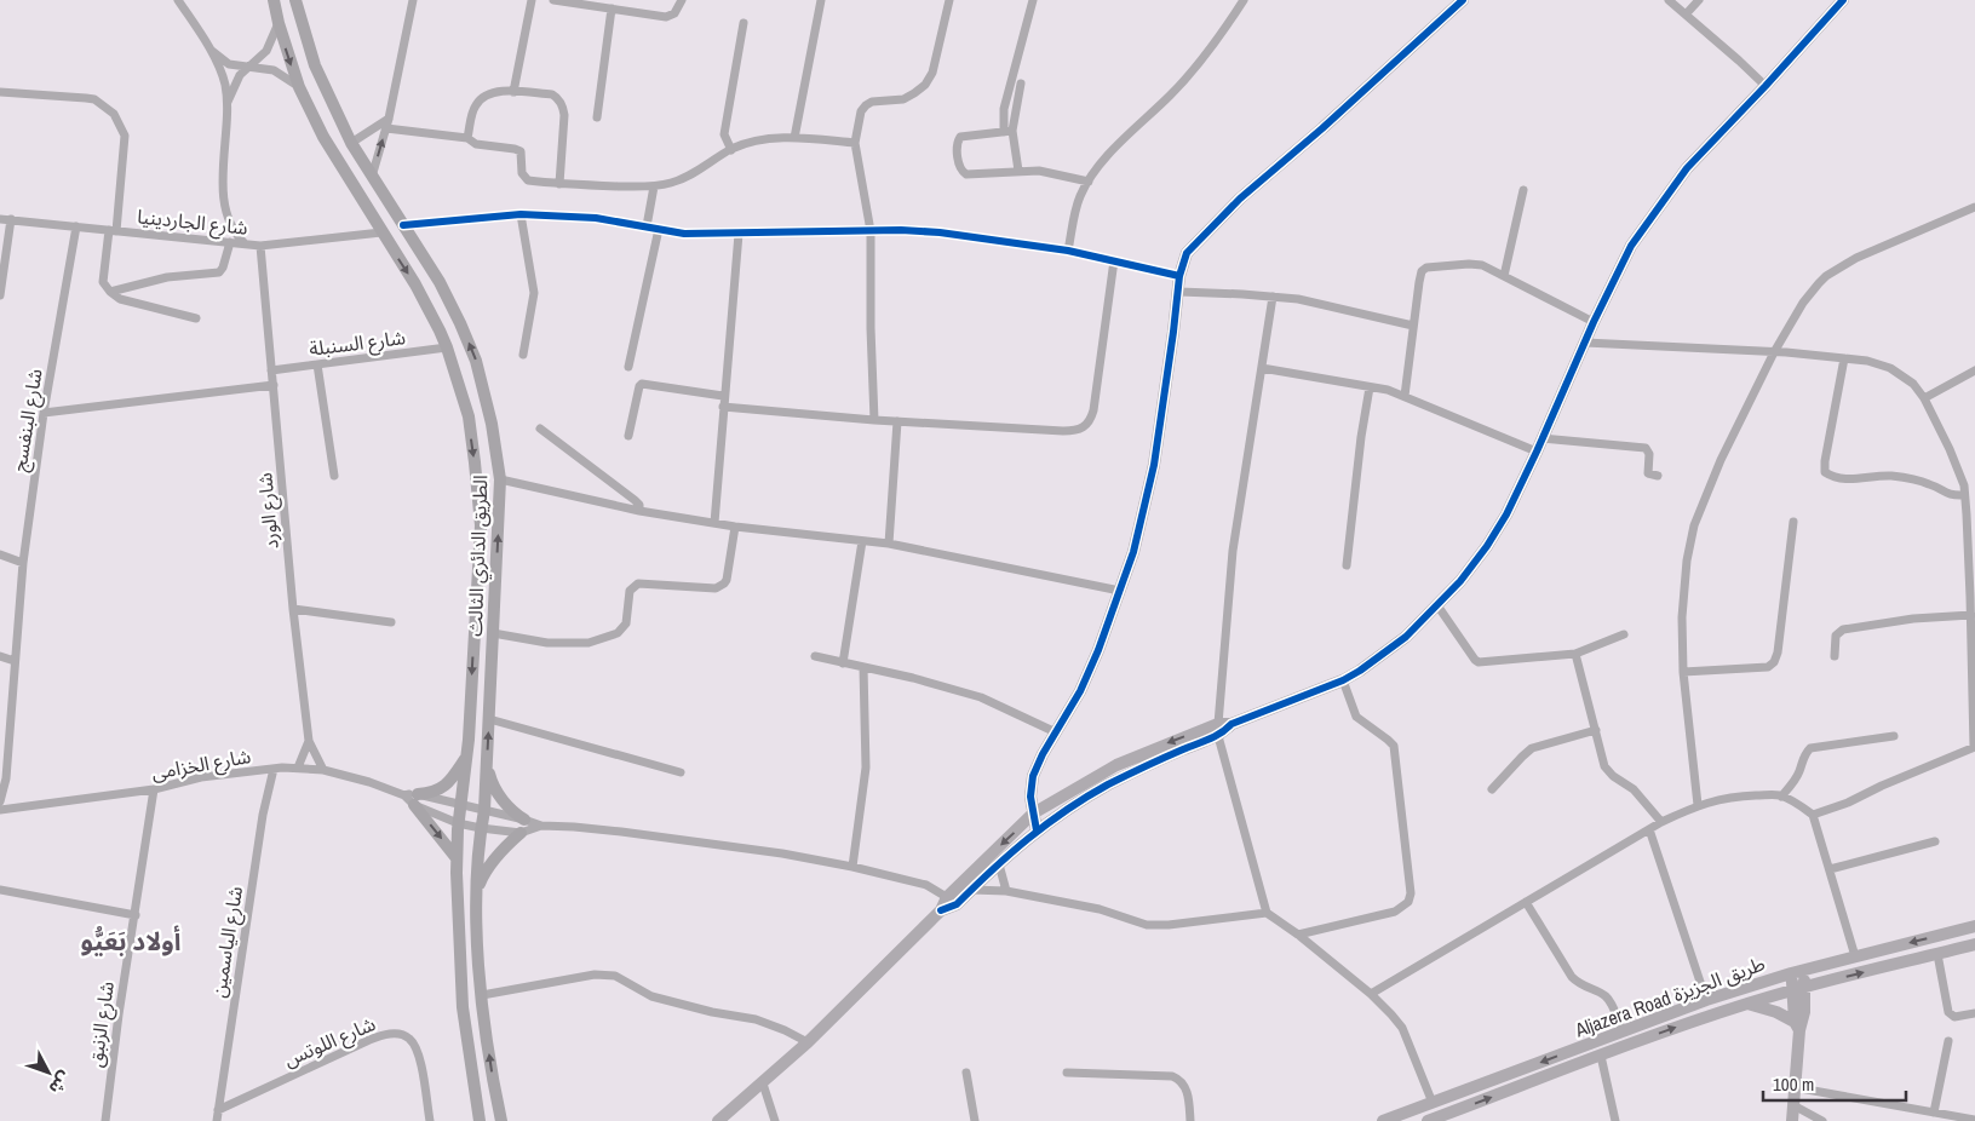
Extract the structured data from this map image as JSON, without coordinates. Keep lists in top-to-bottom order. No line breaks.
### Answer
{"streets":{"main road":["الطريق الدائري الثالث"],"street":["شارع الجاردينيا","شارع السنبلة","شارع البنفسج","شارع الورد","شارع الخزامى","شارع الياسمين","Aljazera Road طريق الجزيزة","شارع الزنبق","شارع اللوتس"]},"crossings":[["شارع الجاردينيا","شارع البنفسج"],["شارع الجاردينيا","شارع الورد"],["شارع الجاردينيا","الطريق الدائري الثالث"],["شارع السنبلة","شارع الورد"],["شارع السنبلة","الطريق الدائري الثالث"],["شارع الورد","شارع الخزامى"],["شارع الخزامى","شارع الياسمين"],["شارع الخزامى","شارع الزنبق"],["شارع الياسمين","شارع اللوتس"]],"districts":["أولاد بَعَيُّو"],"scale_bar":"100 m","north":"bottom right"}
